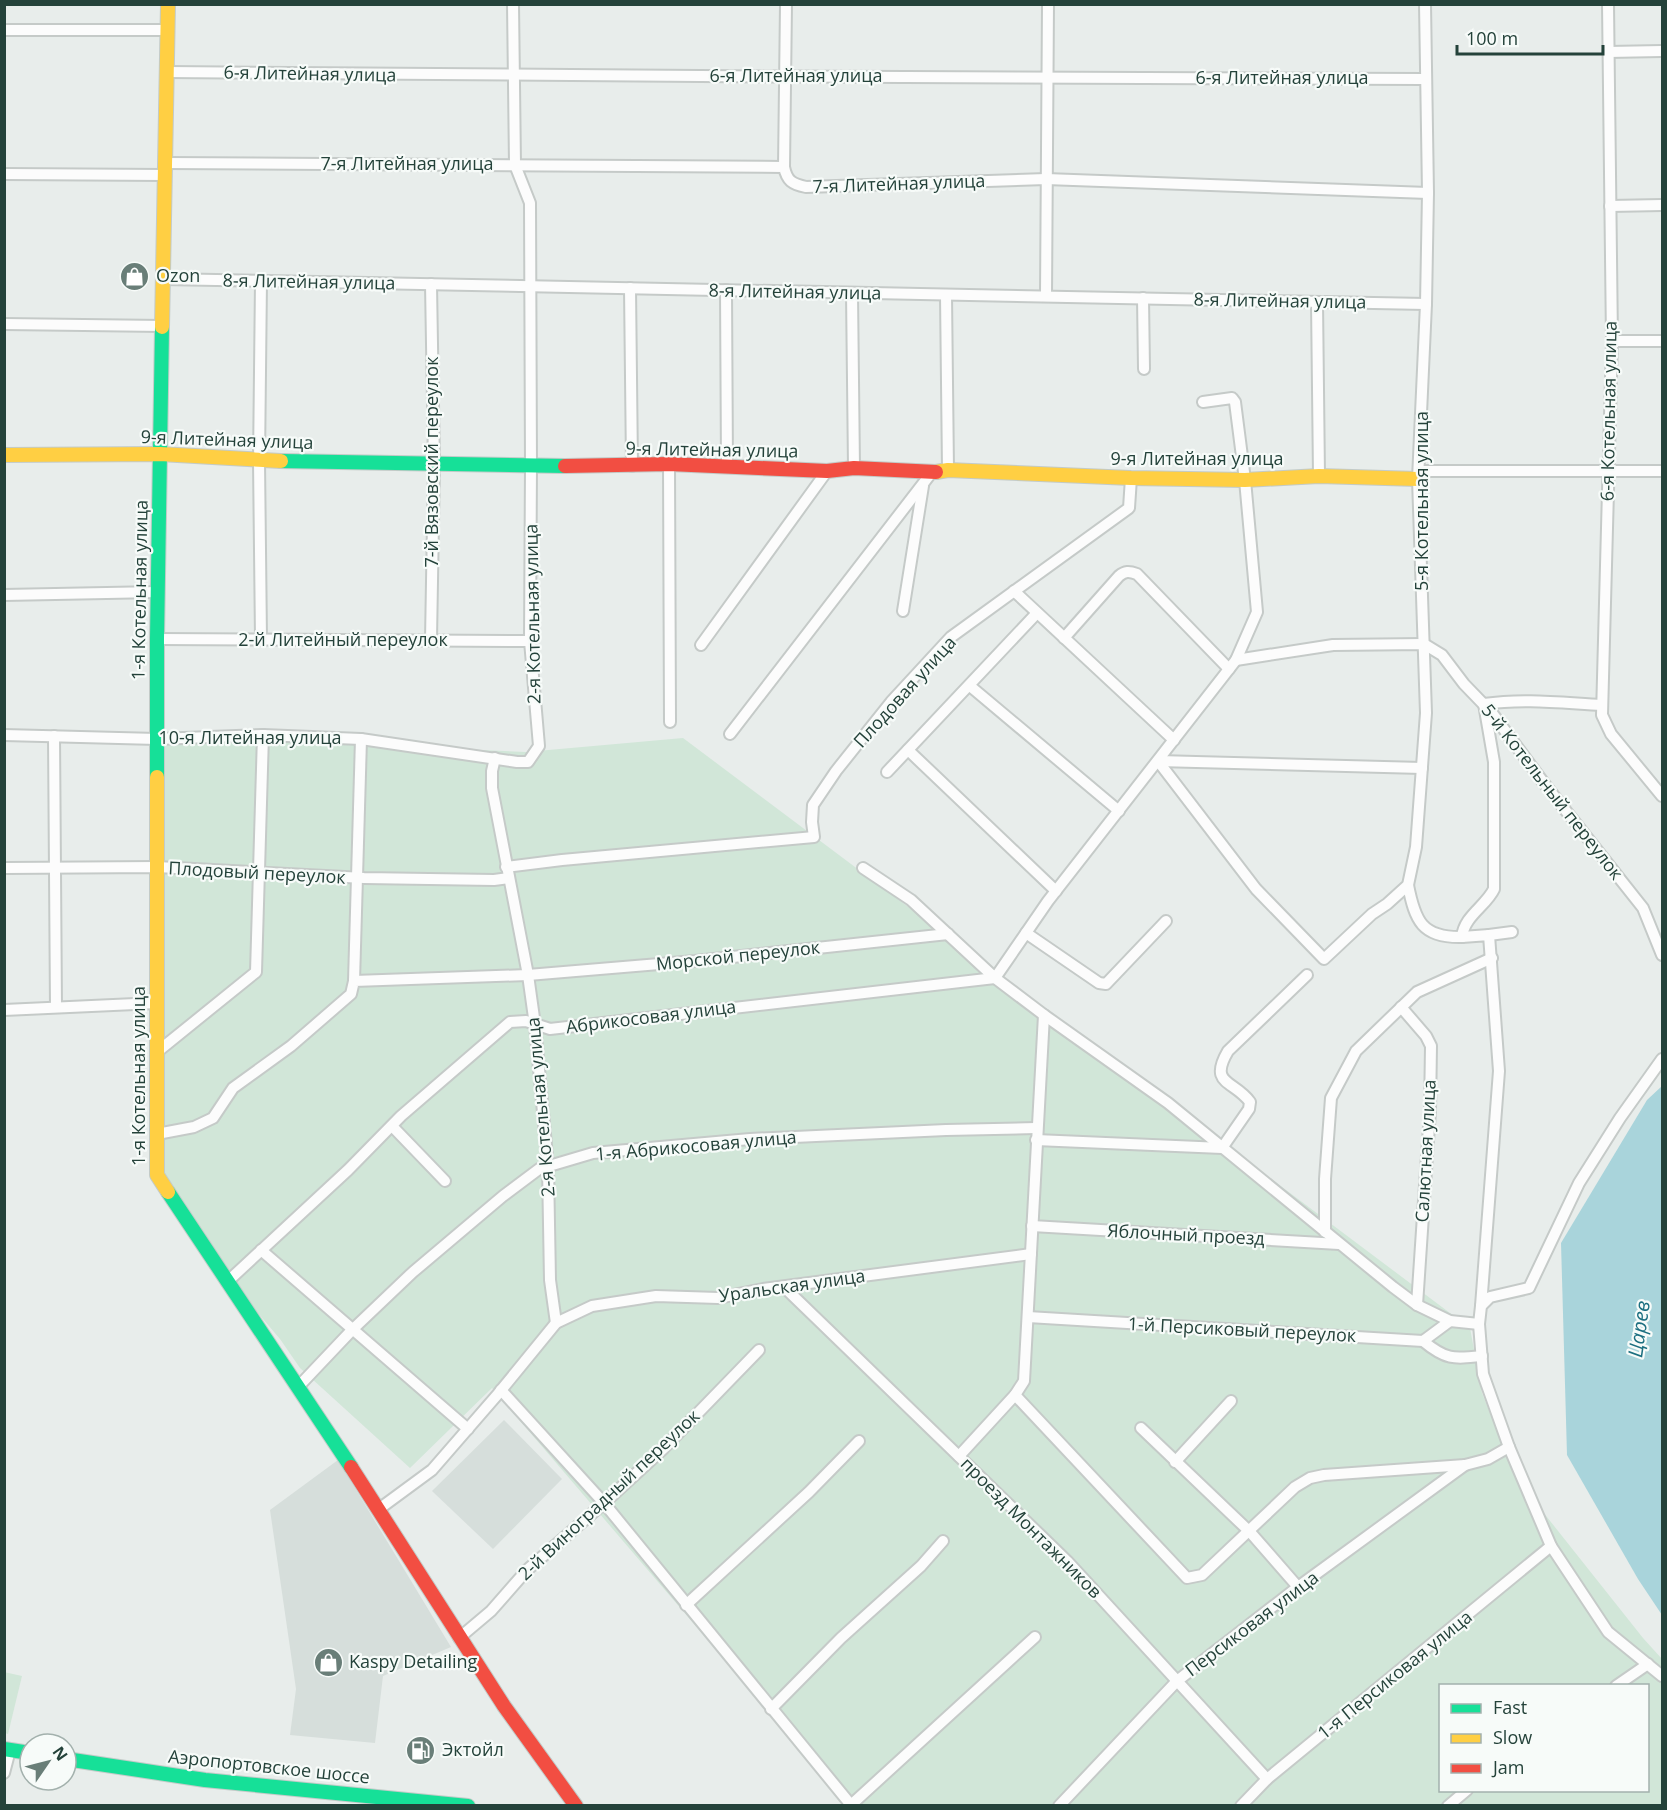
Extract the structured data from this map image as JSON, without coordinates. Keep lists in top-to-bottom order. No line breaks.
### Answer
{"streets":{"street":["6-я Литейная улица","7-я Литейная улица","8-я Литейная улица","6-я Котельная улица","9-я Литейная улица","7-й Вязовский переулок","5-я Котельная улица","1-я Котельная улица","2-я Котельная улица","2-й Литейный переулок","Плодовая улица","10-я Литейная улица","5-й Котельный переулок","Плодовый переулок","Морской переулок","Абрикосовая улица","1-я Абрикосовая улица","Салютная улица","Яблочный проезд","Уральская улица","1-й Персиковый переулок","2-й Виноградный переулок","проезд Монтажников","Персиковая улица","1-я Персиковая улица","Аэропортовское шоссе"]},"crossings":[["6-я Литейная улица","5-я Котельная улица"],["6-я Литейная улица","1-я Котельная улица"],["6-я Литейная улица","2-я Котельная улица"],["7-я Литейная улица","5-я Котельная улица"],["7-я Литейная улица","1-я Котельная улица"],["7-я Литейная улица","2-я Котельная улица"],["8-я Литейная улица","7-й Вязовский переулок"],["8-я Литейная улица","5-я Котельная улица"],["8-я Литейная улица","1-я Котельная улица"],["8-я Литейная улица","2-я Котельная улица"],["9-я Литейная улица","7-й Вязовский переулок"],["9-я Литейная улица","5-я Котельная улица"],["9-я Литейная улица","1-я Котельная улица"],["9-я Литейная улица","2-я Котельная улица"],["9-я Литейная улица","Плодовая улица"],["7-й Вязовский переулок","2-й Литейный переулок"],["5-я Котельная улица","5-й Котельный переулок"],["1-я Котельная улица","2-й Литейный переулок"],["1-я Котельная улица","10-я Литейная улица"],["1-я Котельная улица","Плодовый переулок"],["1-я Котельная улица","Абрикосовая улица"],["2-я Котельная улица","2-й Литейный переулок"],["2-я Котельная улица","10-я Литейная улица"],["2-я Котельная улица","Плодовый переулок"],["2-я Котельная улица","Морской переулок"],["2-я Котельная улица","Абрикосовая улица"],["2-я Котельная улица","1-я Абрикосовая улица"],["2-я Котельная улица","Уральская улица"],["Плодовая улица","Плодовый переулок"],["Уральская улица","проезд Монтажников"],["проезд Монтажников","Персиковая улица"],["проезд Монтажников","1-я Персиковая улица"]],"water":["Царев"],"places":{"shop":["Ozon","Kaspy Detailing"],"fuel station":["Эктойл"]},"legend":["Fast","Slow","Jam"],"scale_bar":"100 m","north":"top right"}
